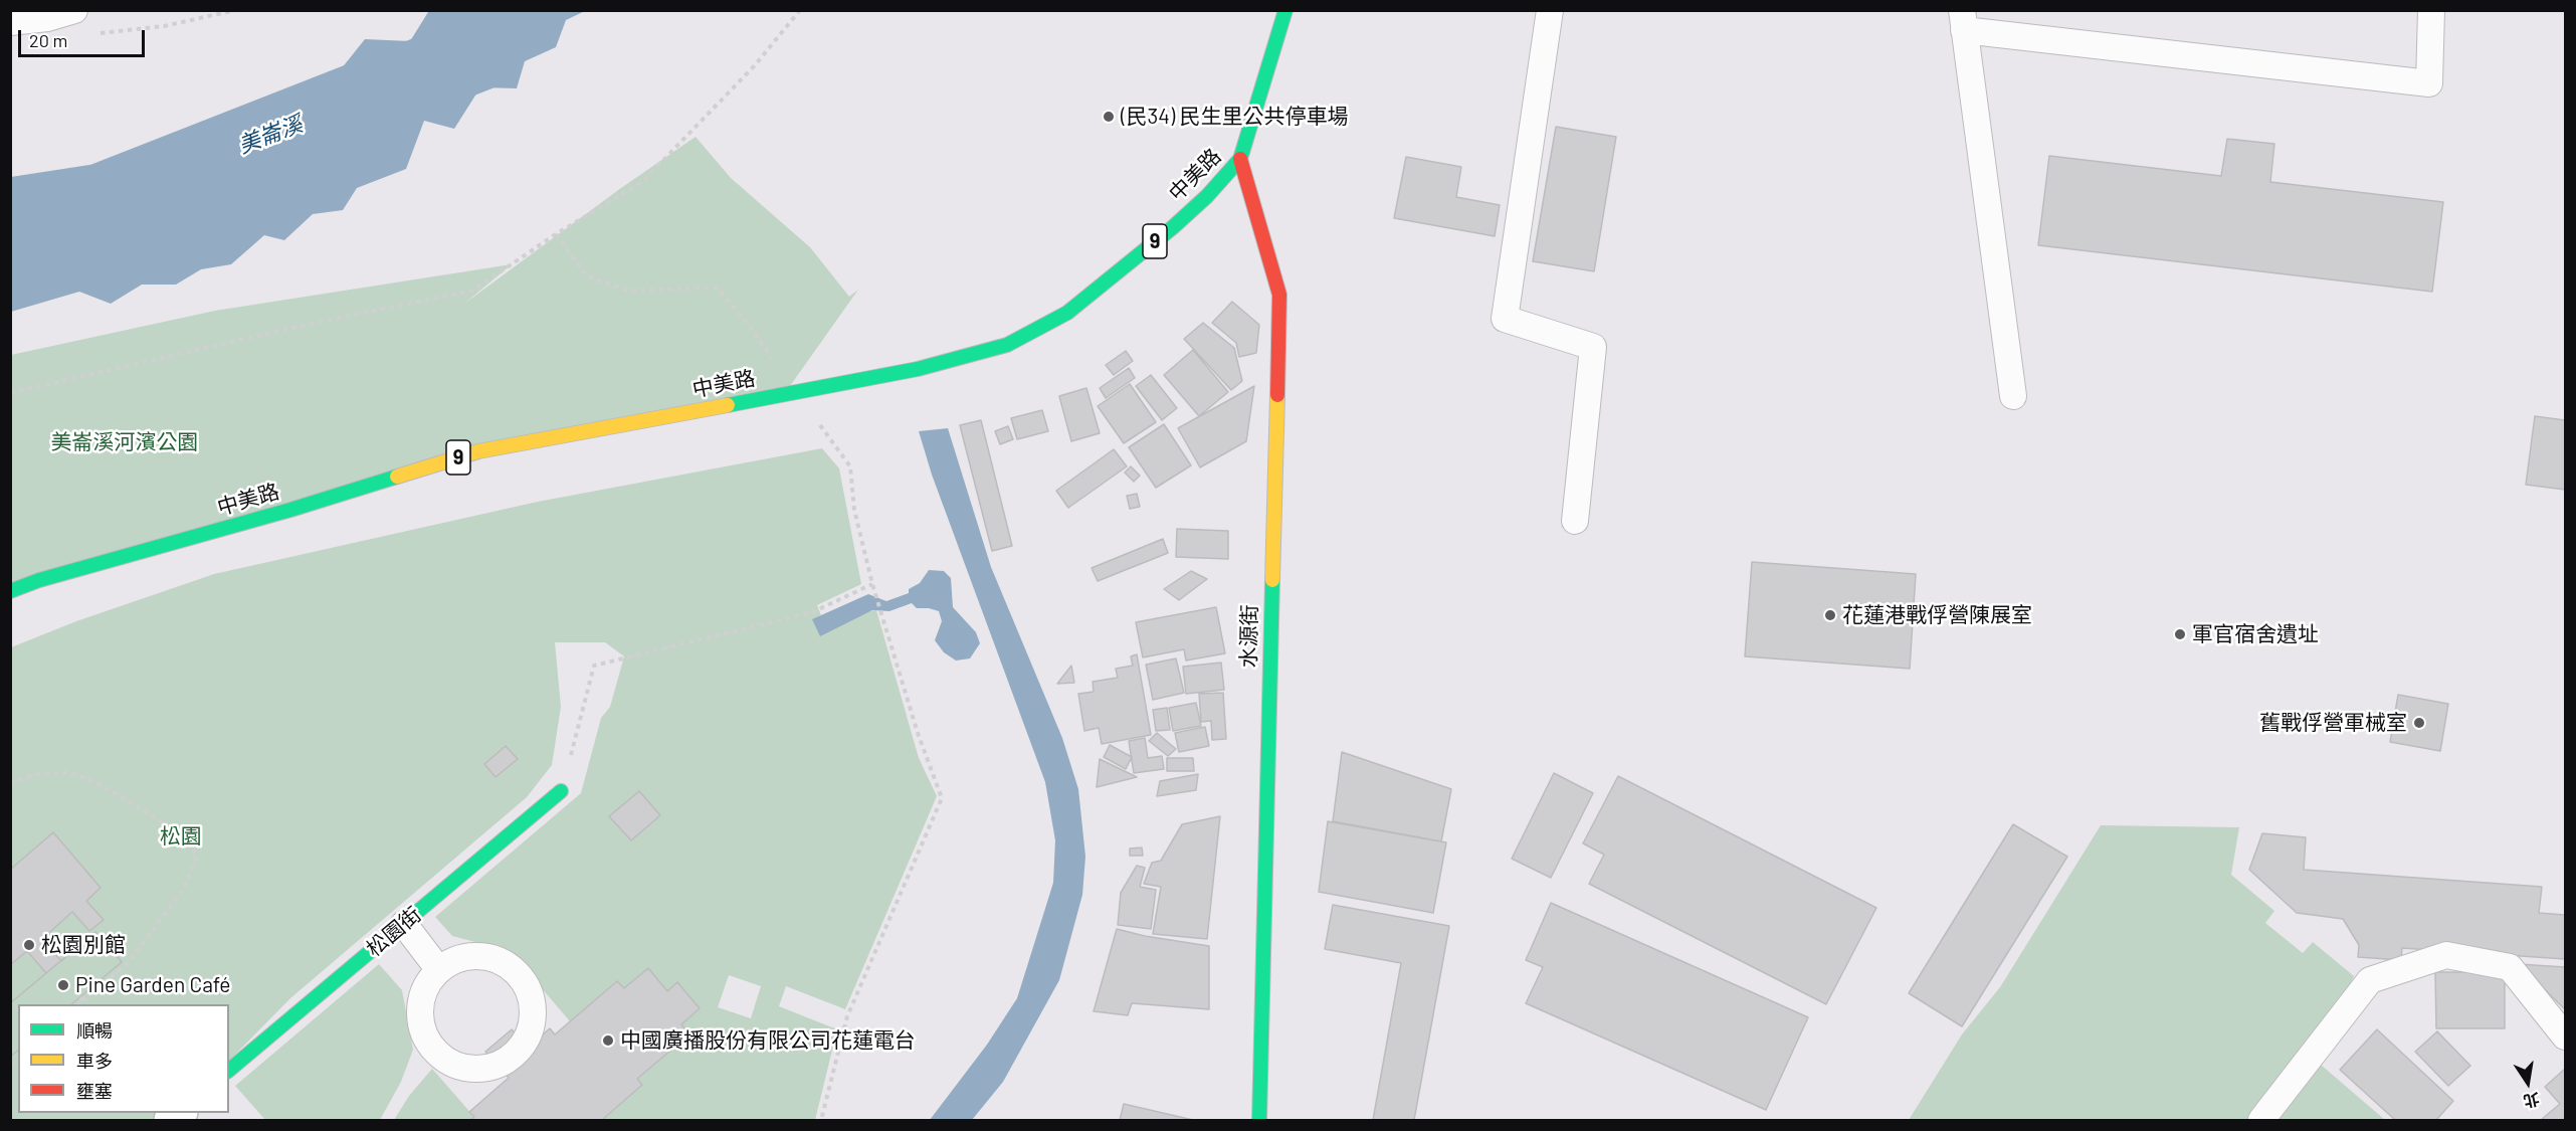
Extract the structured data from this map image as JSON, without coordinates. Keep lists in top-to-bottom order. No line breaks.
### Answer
{"streets":{"main road":["中美路","9","水源街","松園街"]},"crossings":[["中美路","水源街"]],"water":["美崙溪"],"parks":["美崙溪河濱公園","松園"],"places":["(民34) 民生里公共停車場","花蓮港戰俘營陳展室","軍官宿舍遺址","舊戰俘營軍械室","松園別館","Pine Garden Café","中國廣播股份有限公司花蓮電台"],"legend":["順暢","車多","壅塞"],"scale_bar":"20 m","north":"bottom"}
